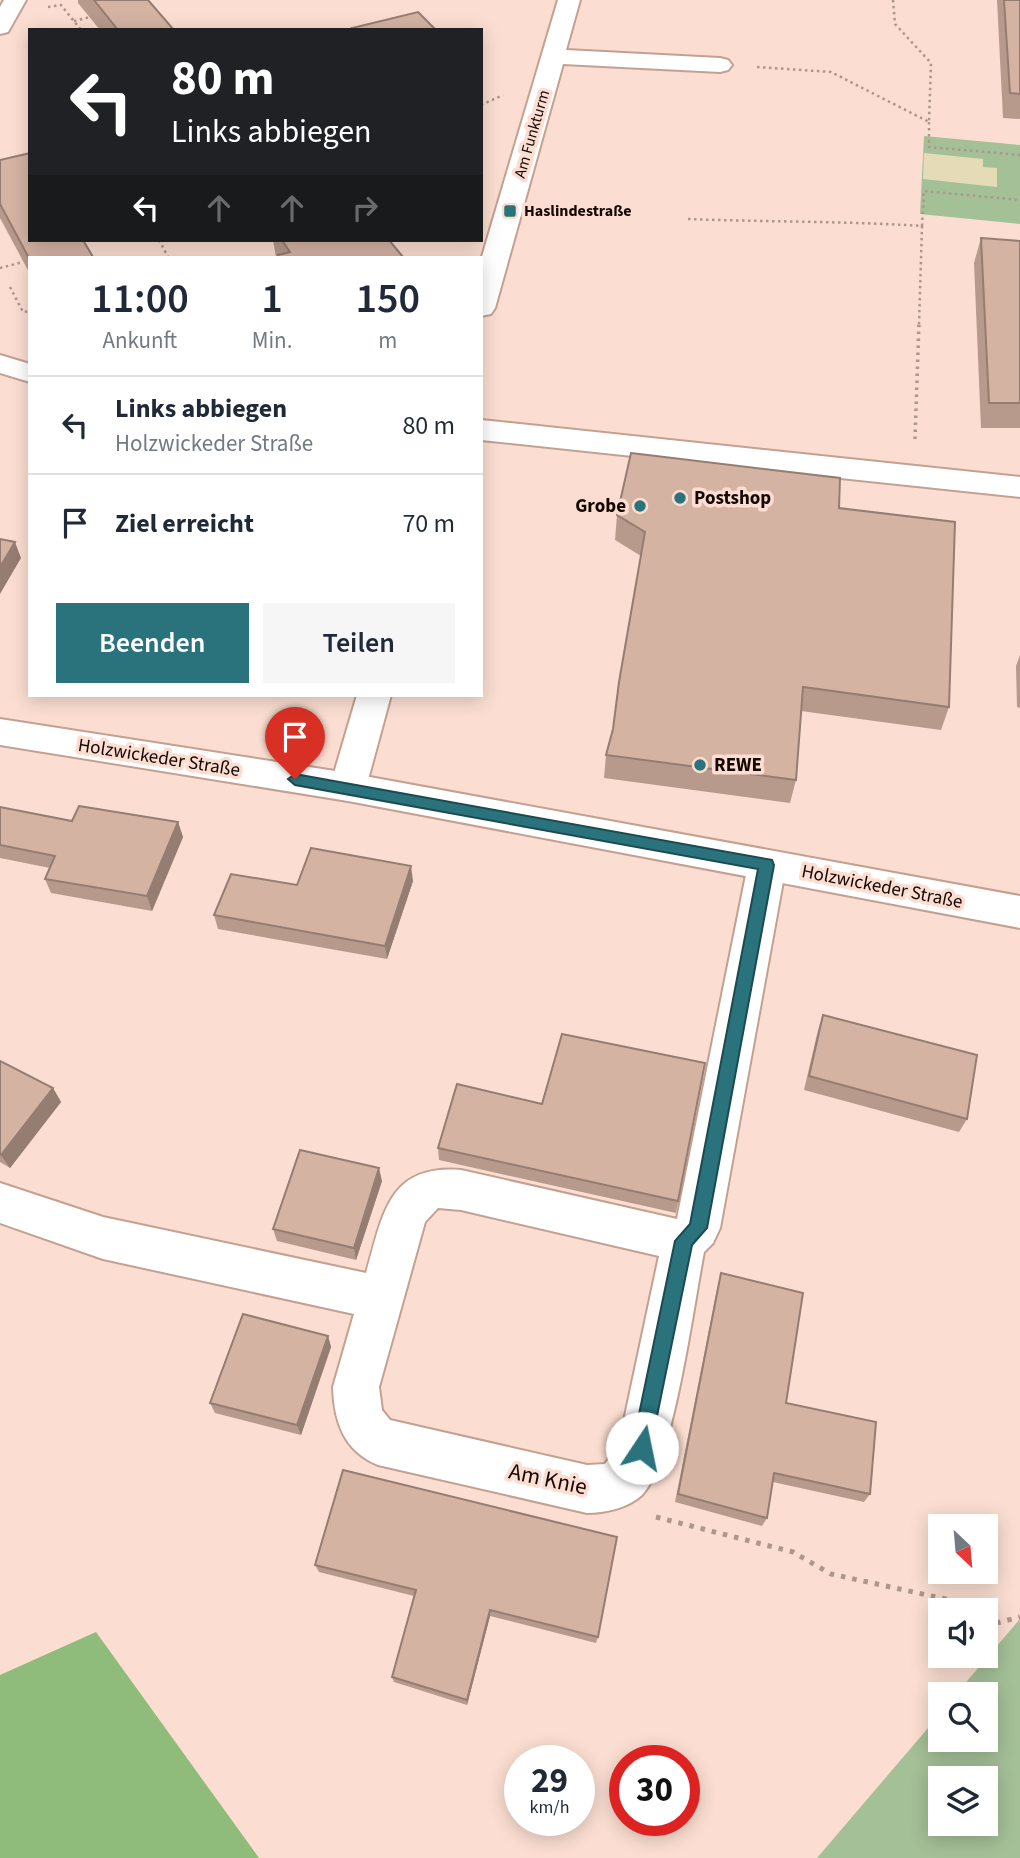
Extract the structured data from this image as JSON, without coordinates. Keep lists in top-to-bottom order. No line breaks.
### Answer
{"streets":{"street":["Am Funkturm","Holzwickeder Straße","Am Knie"]},"places":{"transit":["Haslindestraße"],"other":["Postshop","Grobe","REWE"]},"north":"bottom right","page":{"turn":["80 m","Links abbiegen"],"eta":["11:00","Ankunft","1","Min.","150","m"],"list":[{"name":"Links abbiegen","note":"Holzwickeder Straße","value":"80 m"},{"name":"Ziel erreicht","value":"70 m"}],"buttons":["Beenden","Teilen"],"speed":"29 km/h","limit":"30"}}
